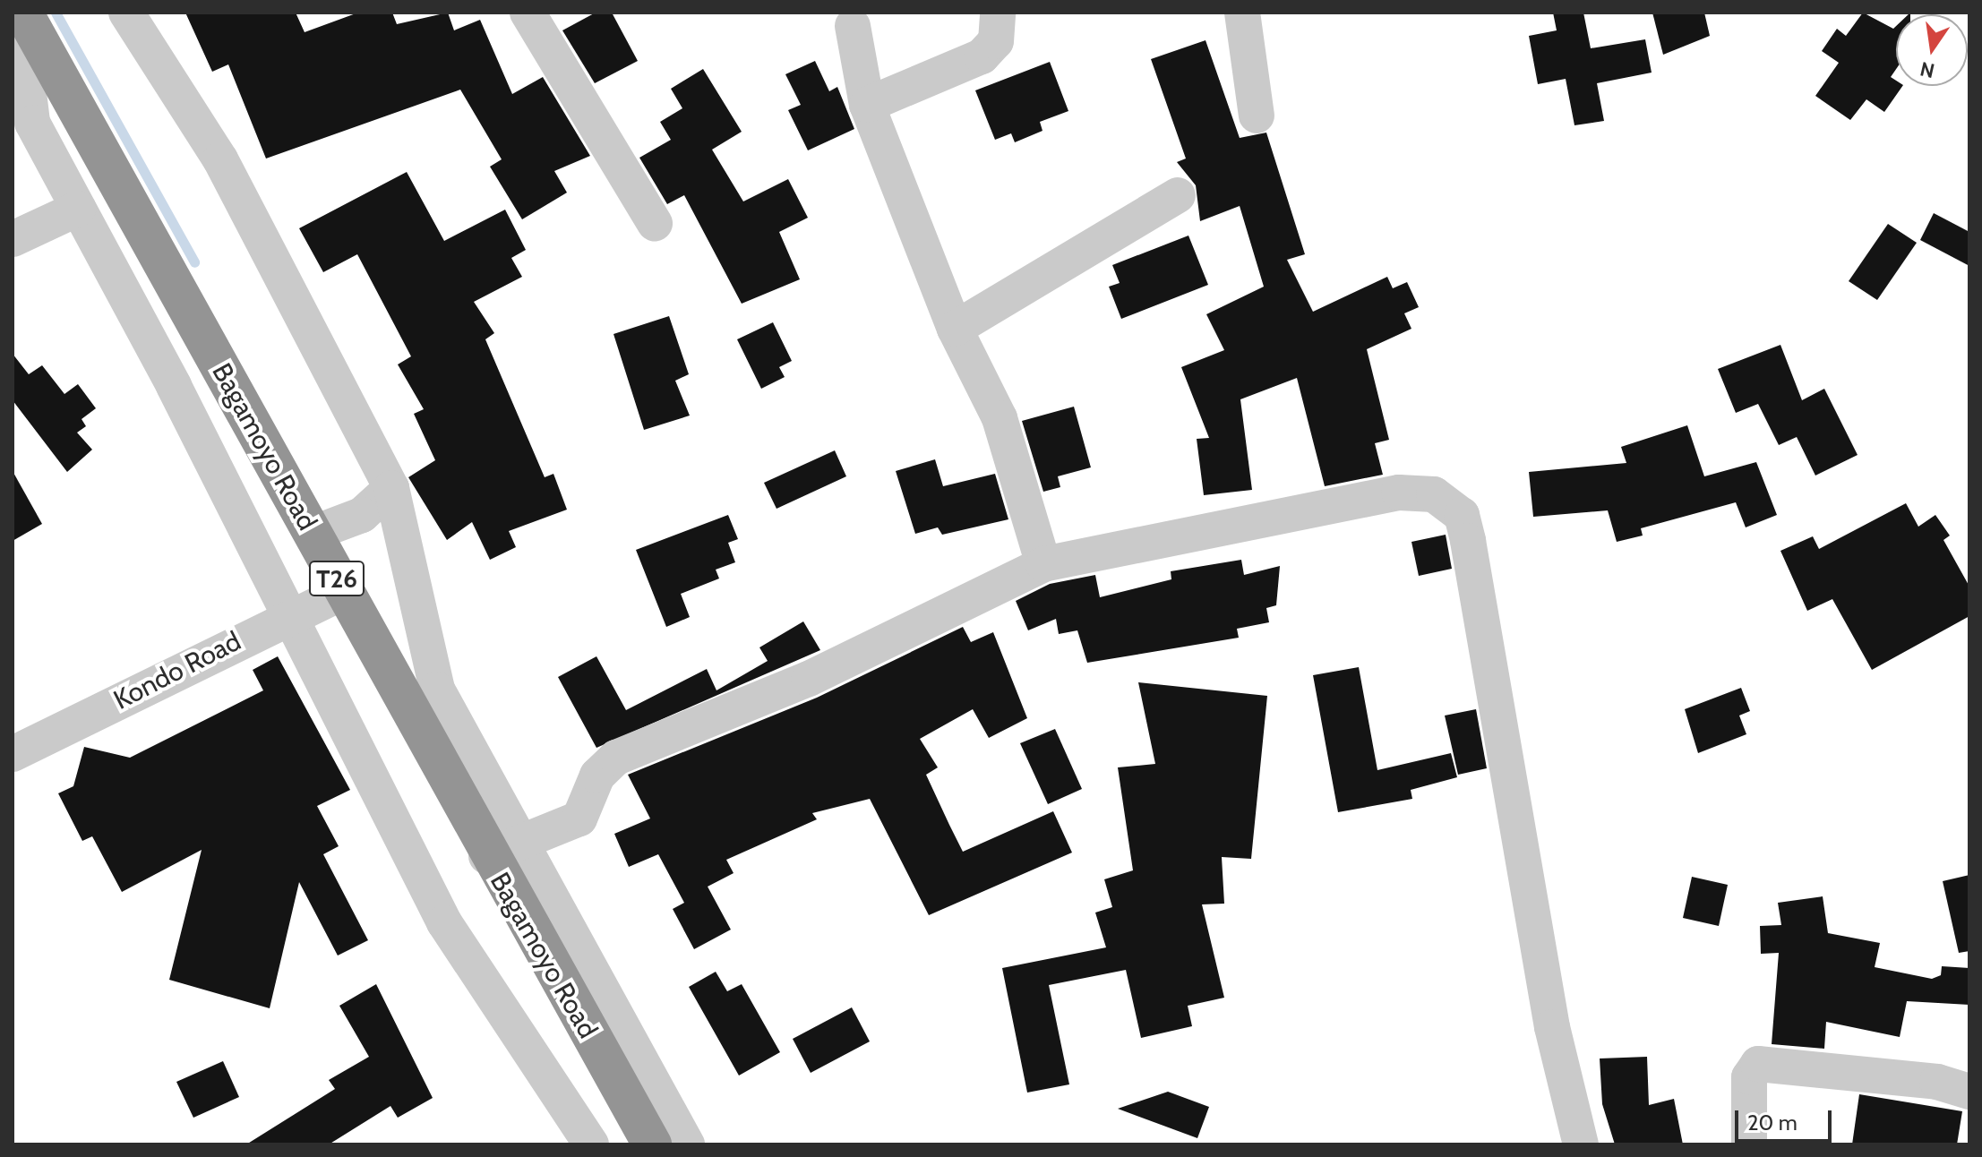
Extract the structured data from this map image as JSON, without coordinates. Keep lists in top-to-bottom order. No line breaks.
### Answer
{"streets":{"highway":["Bagamoyo Road","T26"],"street":["Kondo Road"]},"crossings":[["Bagamoyo Road","Kondo Road"]],"scale_bar":"20 m","north":"bottom"}
